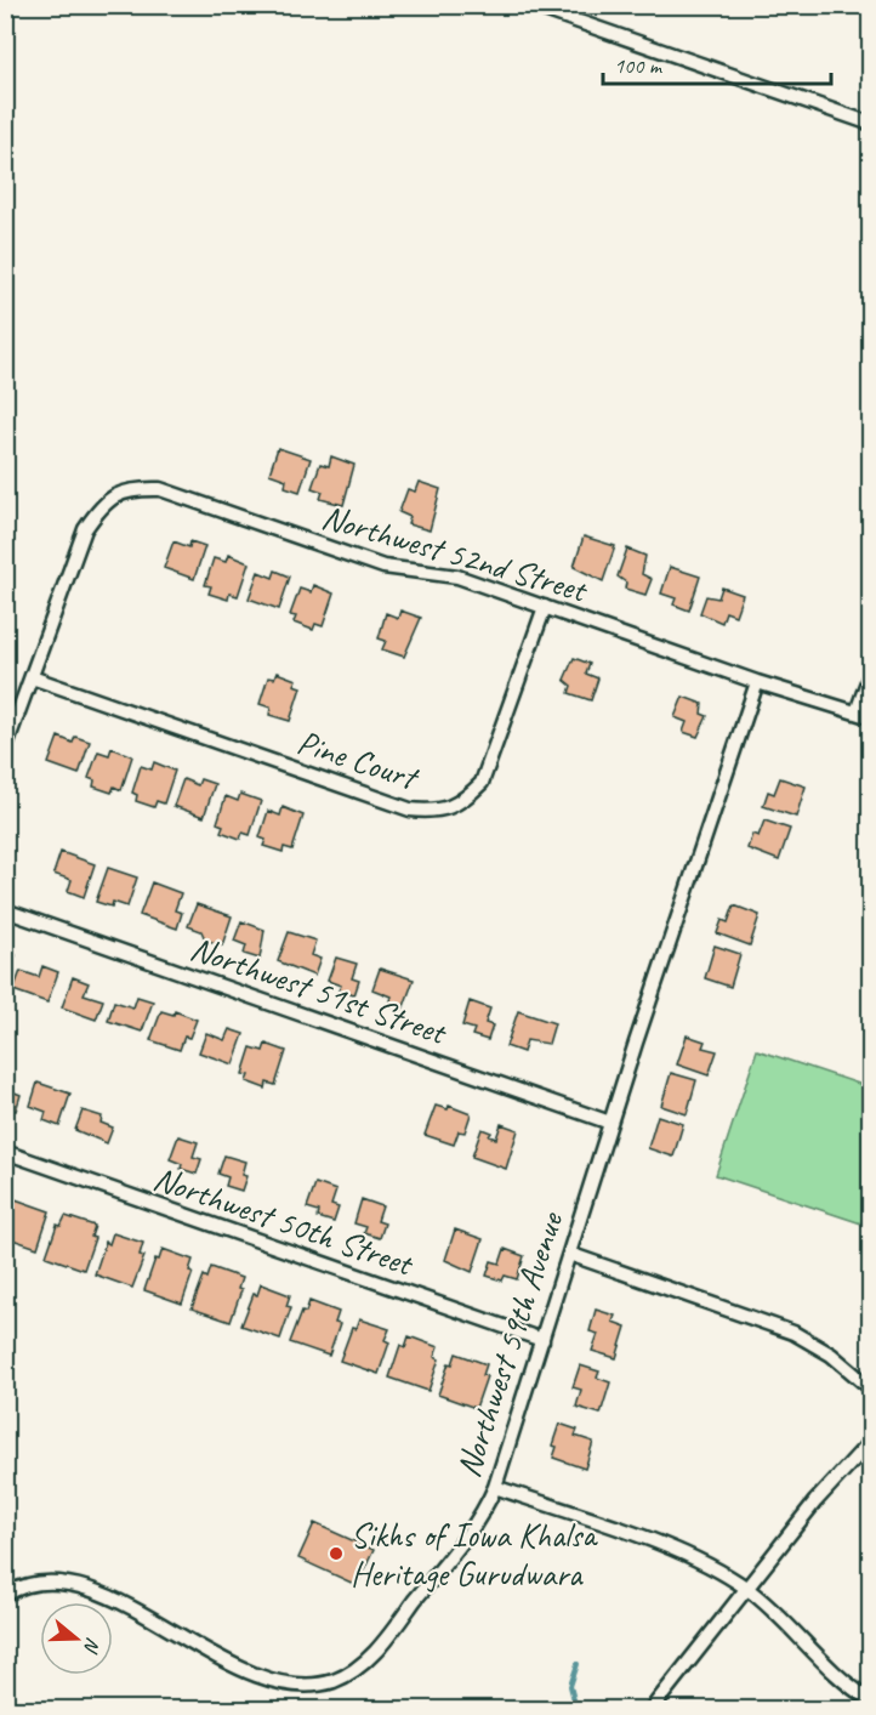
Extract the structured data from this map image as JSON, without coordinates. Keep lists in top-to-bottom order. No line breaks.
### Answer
{"streets":{"street":["Northwest 52nd Street","Pine Court","Northwest 51st Street","Northwest 50th Street","Northwest 59th Avenue"]},"crossings":[["Northwest 52nd Street","Pine Court"],["Northwest 52nd Street","Northwest 59th Avenue"],["Northwest 51st Street","Northwest 59th Avenue"],["Northwest 50th Street","Northwest 59th Avenue"]],"places":["Sikhs of Iowa Khalsa Heritage Gurudwara"],"scale_bar":"100 m","north":"right"}
